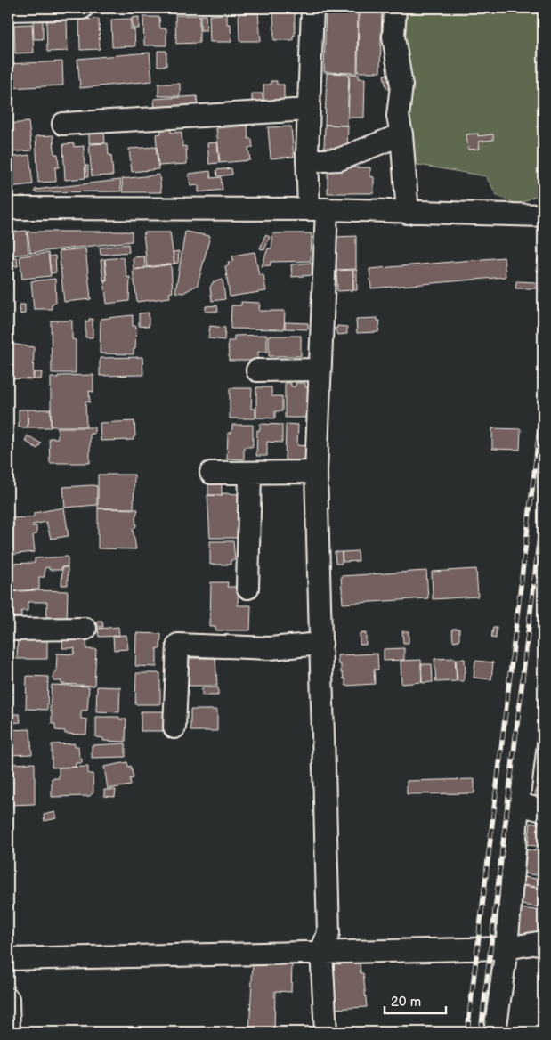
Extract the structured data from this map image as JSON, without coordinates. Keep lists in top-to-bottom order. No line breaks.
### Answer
{"scale_bar":"20 m"}
